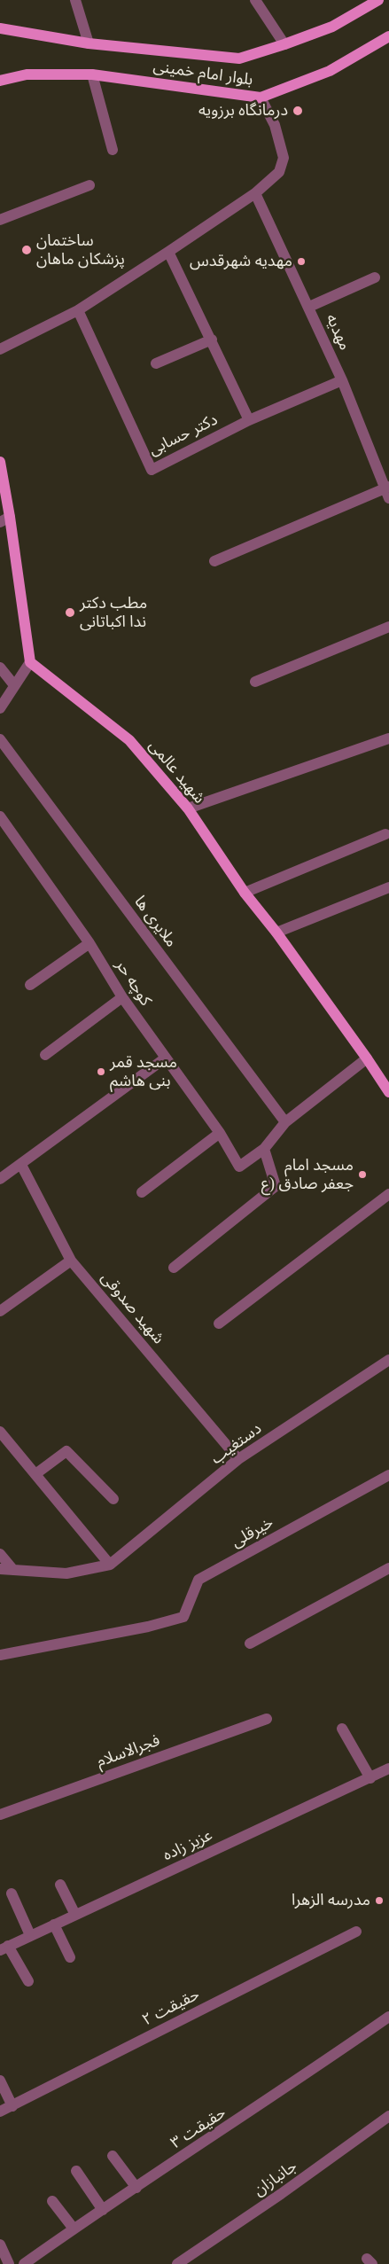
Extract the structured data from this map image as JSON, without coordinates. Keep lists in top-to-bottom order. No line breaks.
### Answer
{"streets":{"main road":["بلوار امام خمینی","شهید عالمی"],"street":["مهدیه","دکتر حسابی","ملایری ها","کوچه حر","شهید صدوقی","دستغیب","خیرقلی","فجرالاسلام","عزیز زاده","حقیقت ۲","حقیقت ۳","جانبازان"]},"crossings":[["مهدیه","دکتر حسابی"],["شهید صدوقی","دستغیب"]],"places":["درمانگاه برزویه","ساختمان پزشکان ماهان","مهدیه شهرقدس","مطب دکتر ندا اکباتانی","مسجد قمر بنی هاشم","مسجد امام جعفر صادق (ع","مدرسه الزهرا"]}
